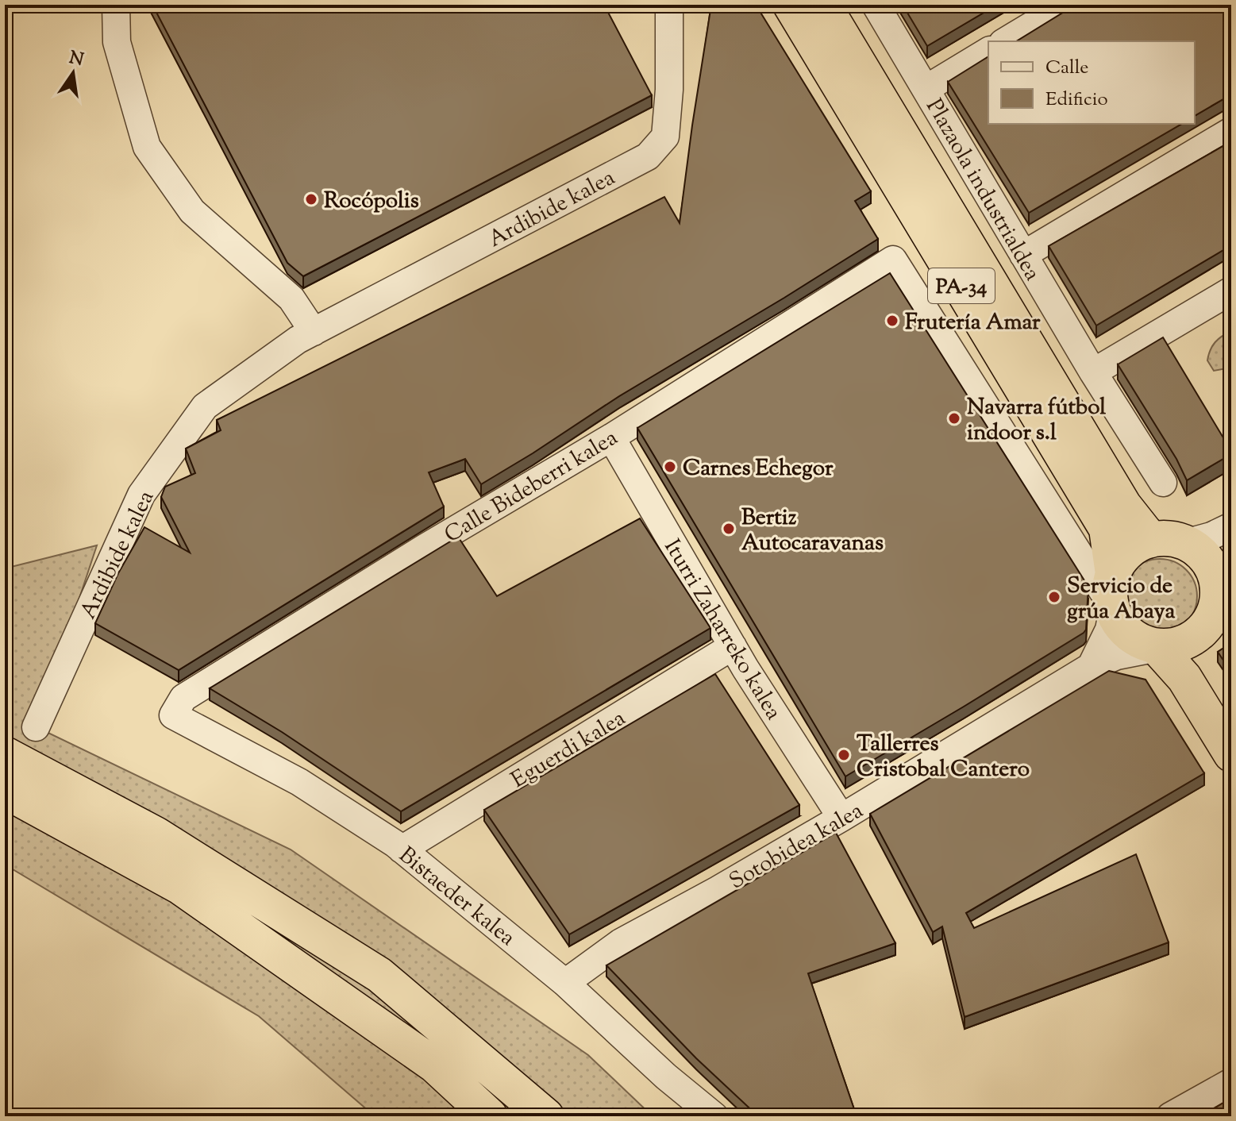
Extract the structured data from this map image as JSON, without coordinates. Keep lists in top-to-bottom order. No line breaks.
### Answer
{"streets":{"highway":["PA-34"],"street":["Plazaola industrialdea","Ardibide kalea","Calle Bideberri kalea","Iturri Zaharreko kalea","Eguerdi kalea","Sotobidea kalea","Bistaeder kalea"]},"crossings":[["PA-34","Calle Bideberri kalea"],["PA-34","Sotobidea kalea"],["Calle Bideberri kalea","Iturri Zaharreko kalea"],["Calle Bideberri kalea","Sotobidea kalea"],["Calle Bideberri kalea","Bistaeder kalea"],["Iturri Zaharreko kalea","Eguerdi kalea"],["Iturri Zaharreko kalea","Sotobidea kalea"],["Eguerdi kalea","Bistaeder kalea"],["Sotobidea kalea","Bistaeder kalea"]],"places":["Rocópolis","Frutería Amar","Navarra fútbol indoor s.l","Carnes Echegor","Bertiz Autocaravanas","Servicio de grúa Abaya","Tallerres Cristobal Cantero"],"legend":["Calle","Edificio"],"north":"top"}
